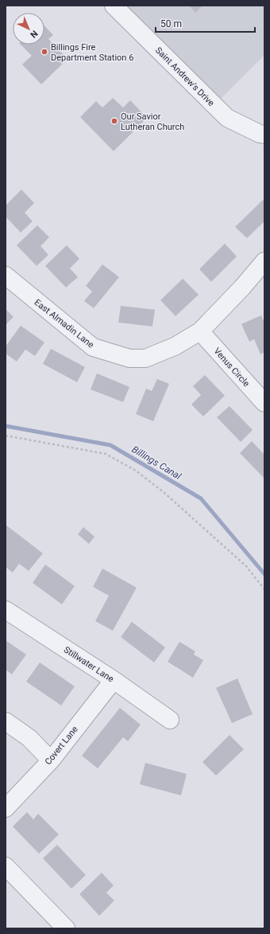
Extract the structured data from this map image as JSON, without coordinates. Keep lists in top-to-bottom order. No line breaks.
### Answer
{"streets":{"street":["Saint Andrew's Drive","East Almadin Lane","Venus Circle","Stillwater Lane","Covert Lane"]},"crossings":[["East Almadin Lane","Venus Circle"],["Stillwater Lane","Covert Lane"]],"water":["Billings Canal"],"places":["Billings Fire Department Station 6","Our Savior Lutheran Church"],"scale_bar":"50 m","north":"bottom right"}
